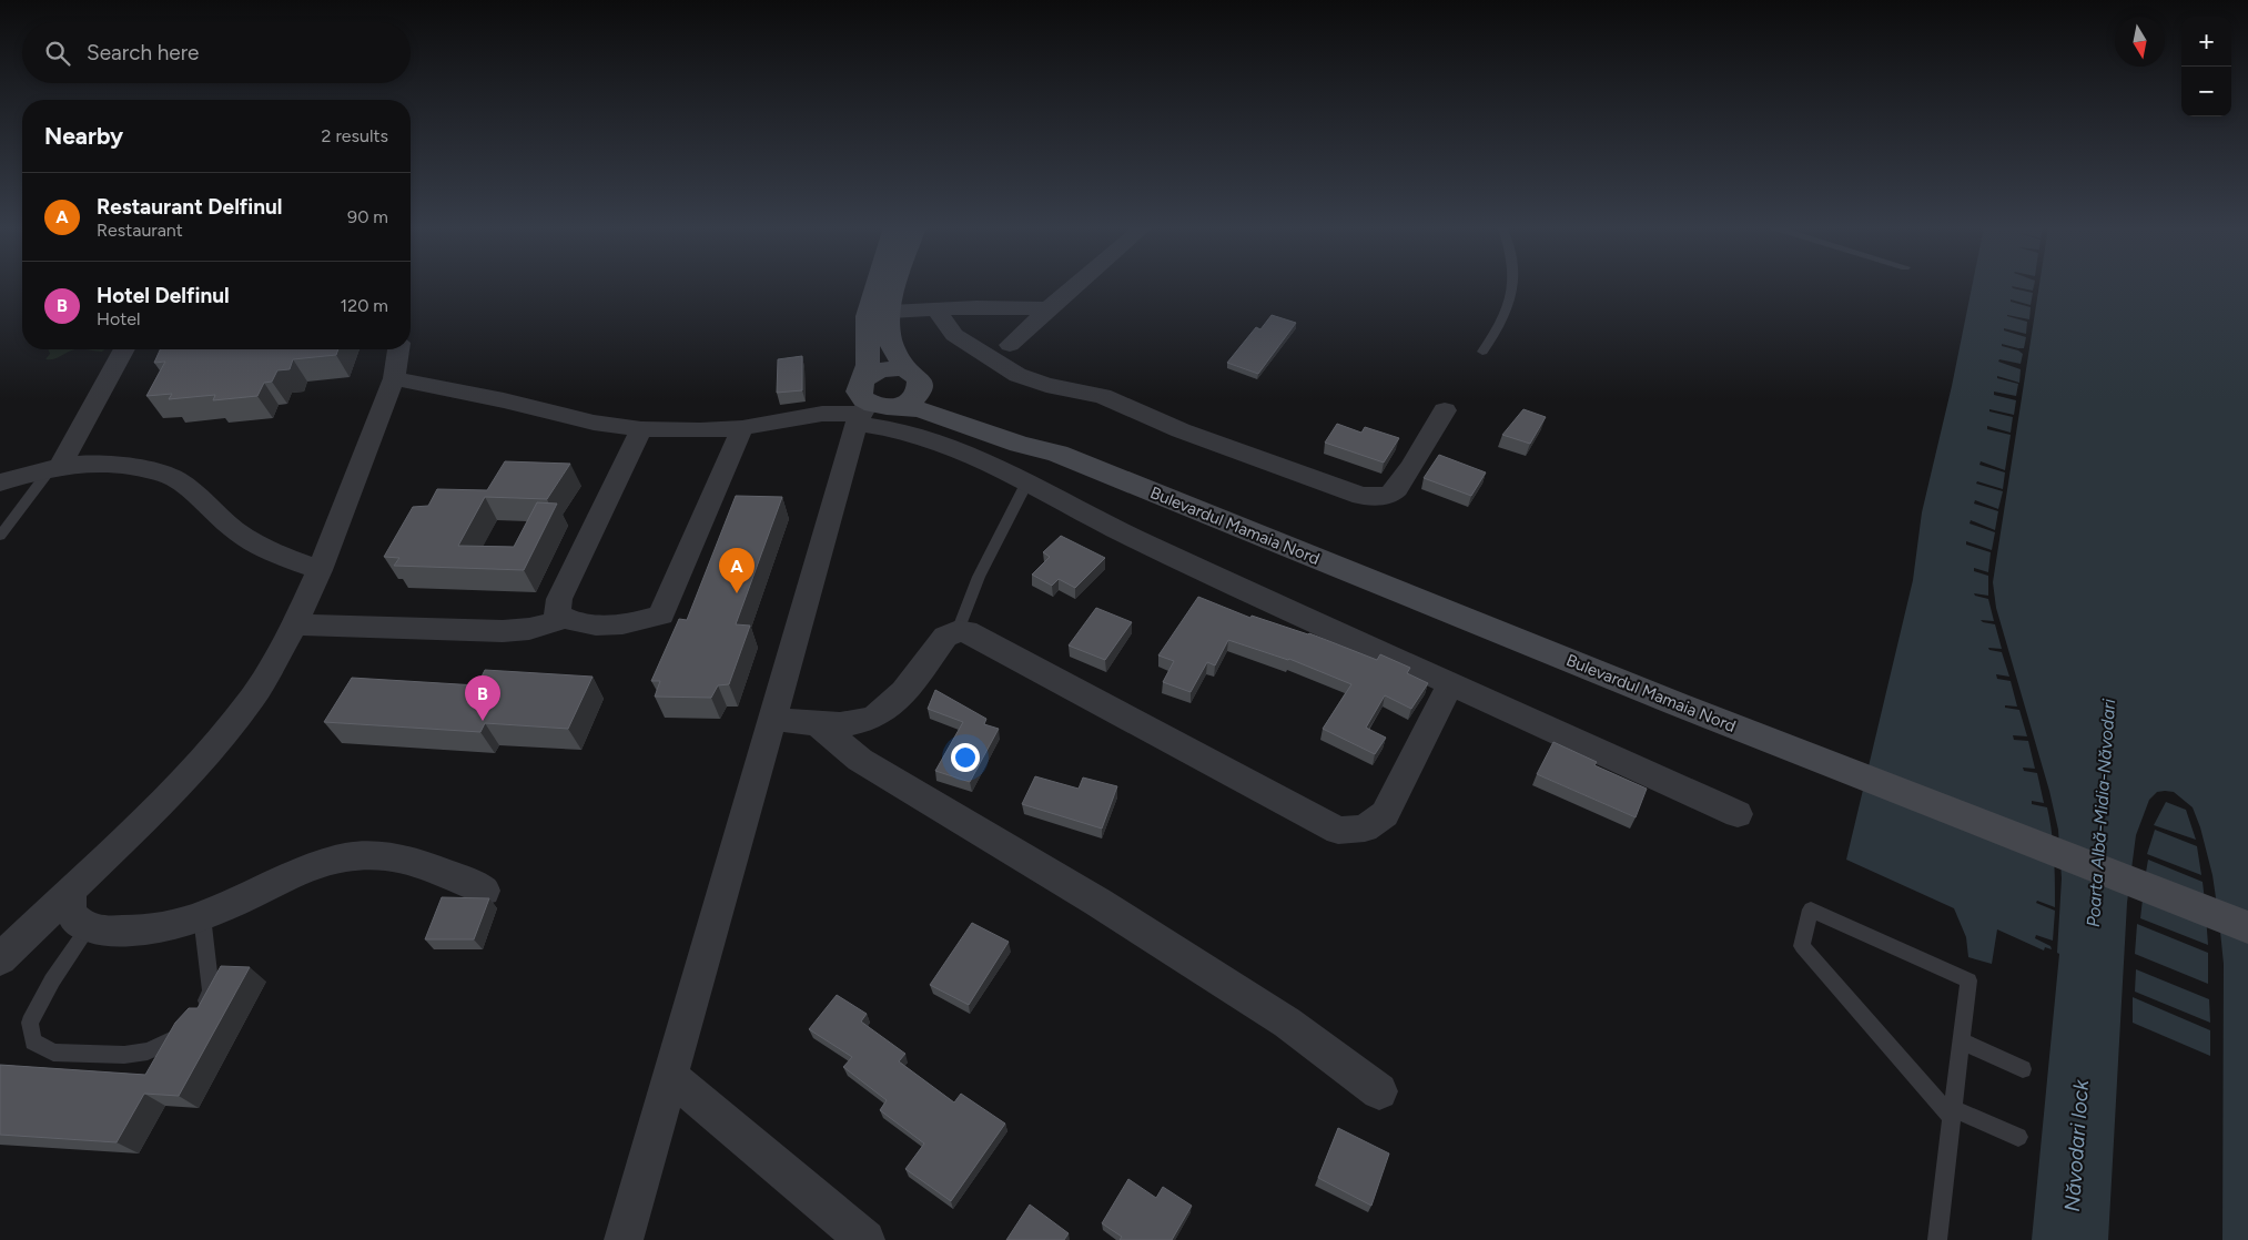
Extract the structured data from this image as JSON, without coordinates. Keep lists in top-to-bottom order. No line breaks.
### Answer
{"streets":{"main road":["Bulevardul Mamaia Nord"]},"water":["Poarta Albă-Midia-Năvodari","Năvodari lock"],"north":"bottom","page":{"map_buttons":["+","−"],"search":"Search here","heading":["Nearby","2 results"],"list":[{"mark":"A","name":"Restaurant Delfinul","note":"Restaurant","value":"90 m"},{"mark":"B","name":"Hotel Delfinul","note":"Hotel","value":"120 m"}],"pins":["A","B"]}}
